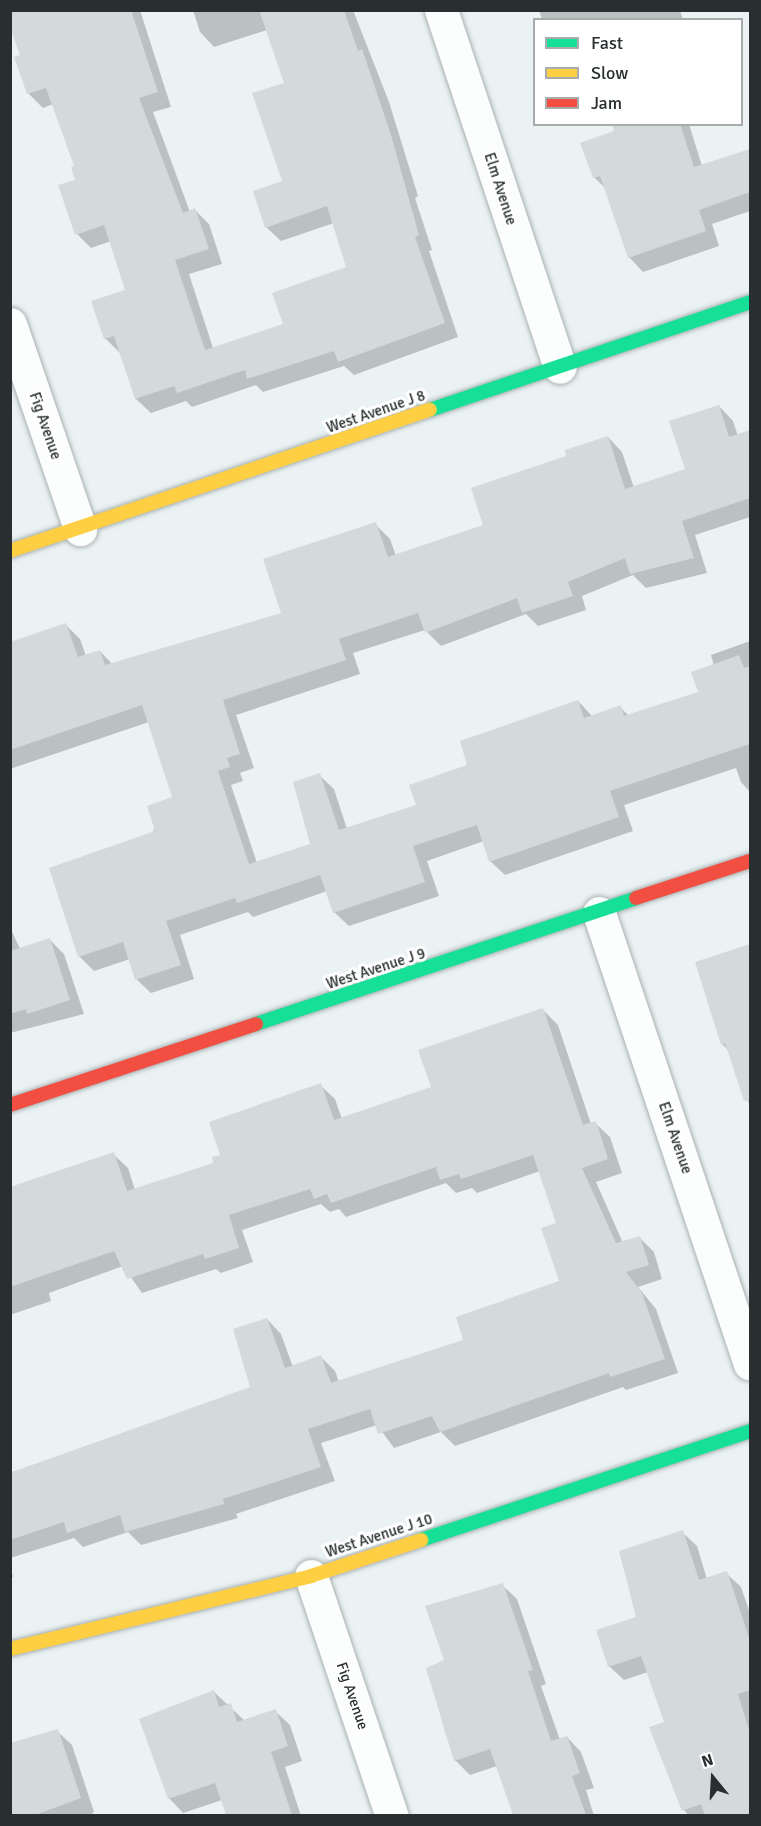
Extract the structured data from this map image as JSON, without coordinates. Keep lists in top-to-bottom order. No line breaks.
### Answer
{"streets":{"street":["Elm Avenue","West Avenue J 8","Fig Avenue","West Avenue J 9","West Avenue J 10"]},"crossings":[["Elm Avenue","West Avenue J 8"],["Elm Avenue","West Avenue J 9"],["West Avenue J 8","Fig Avenue"],["Fig Avenue","West Avenue J 10"]],"legend":["Fast","Slow","Jam"],"north":"top"}
